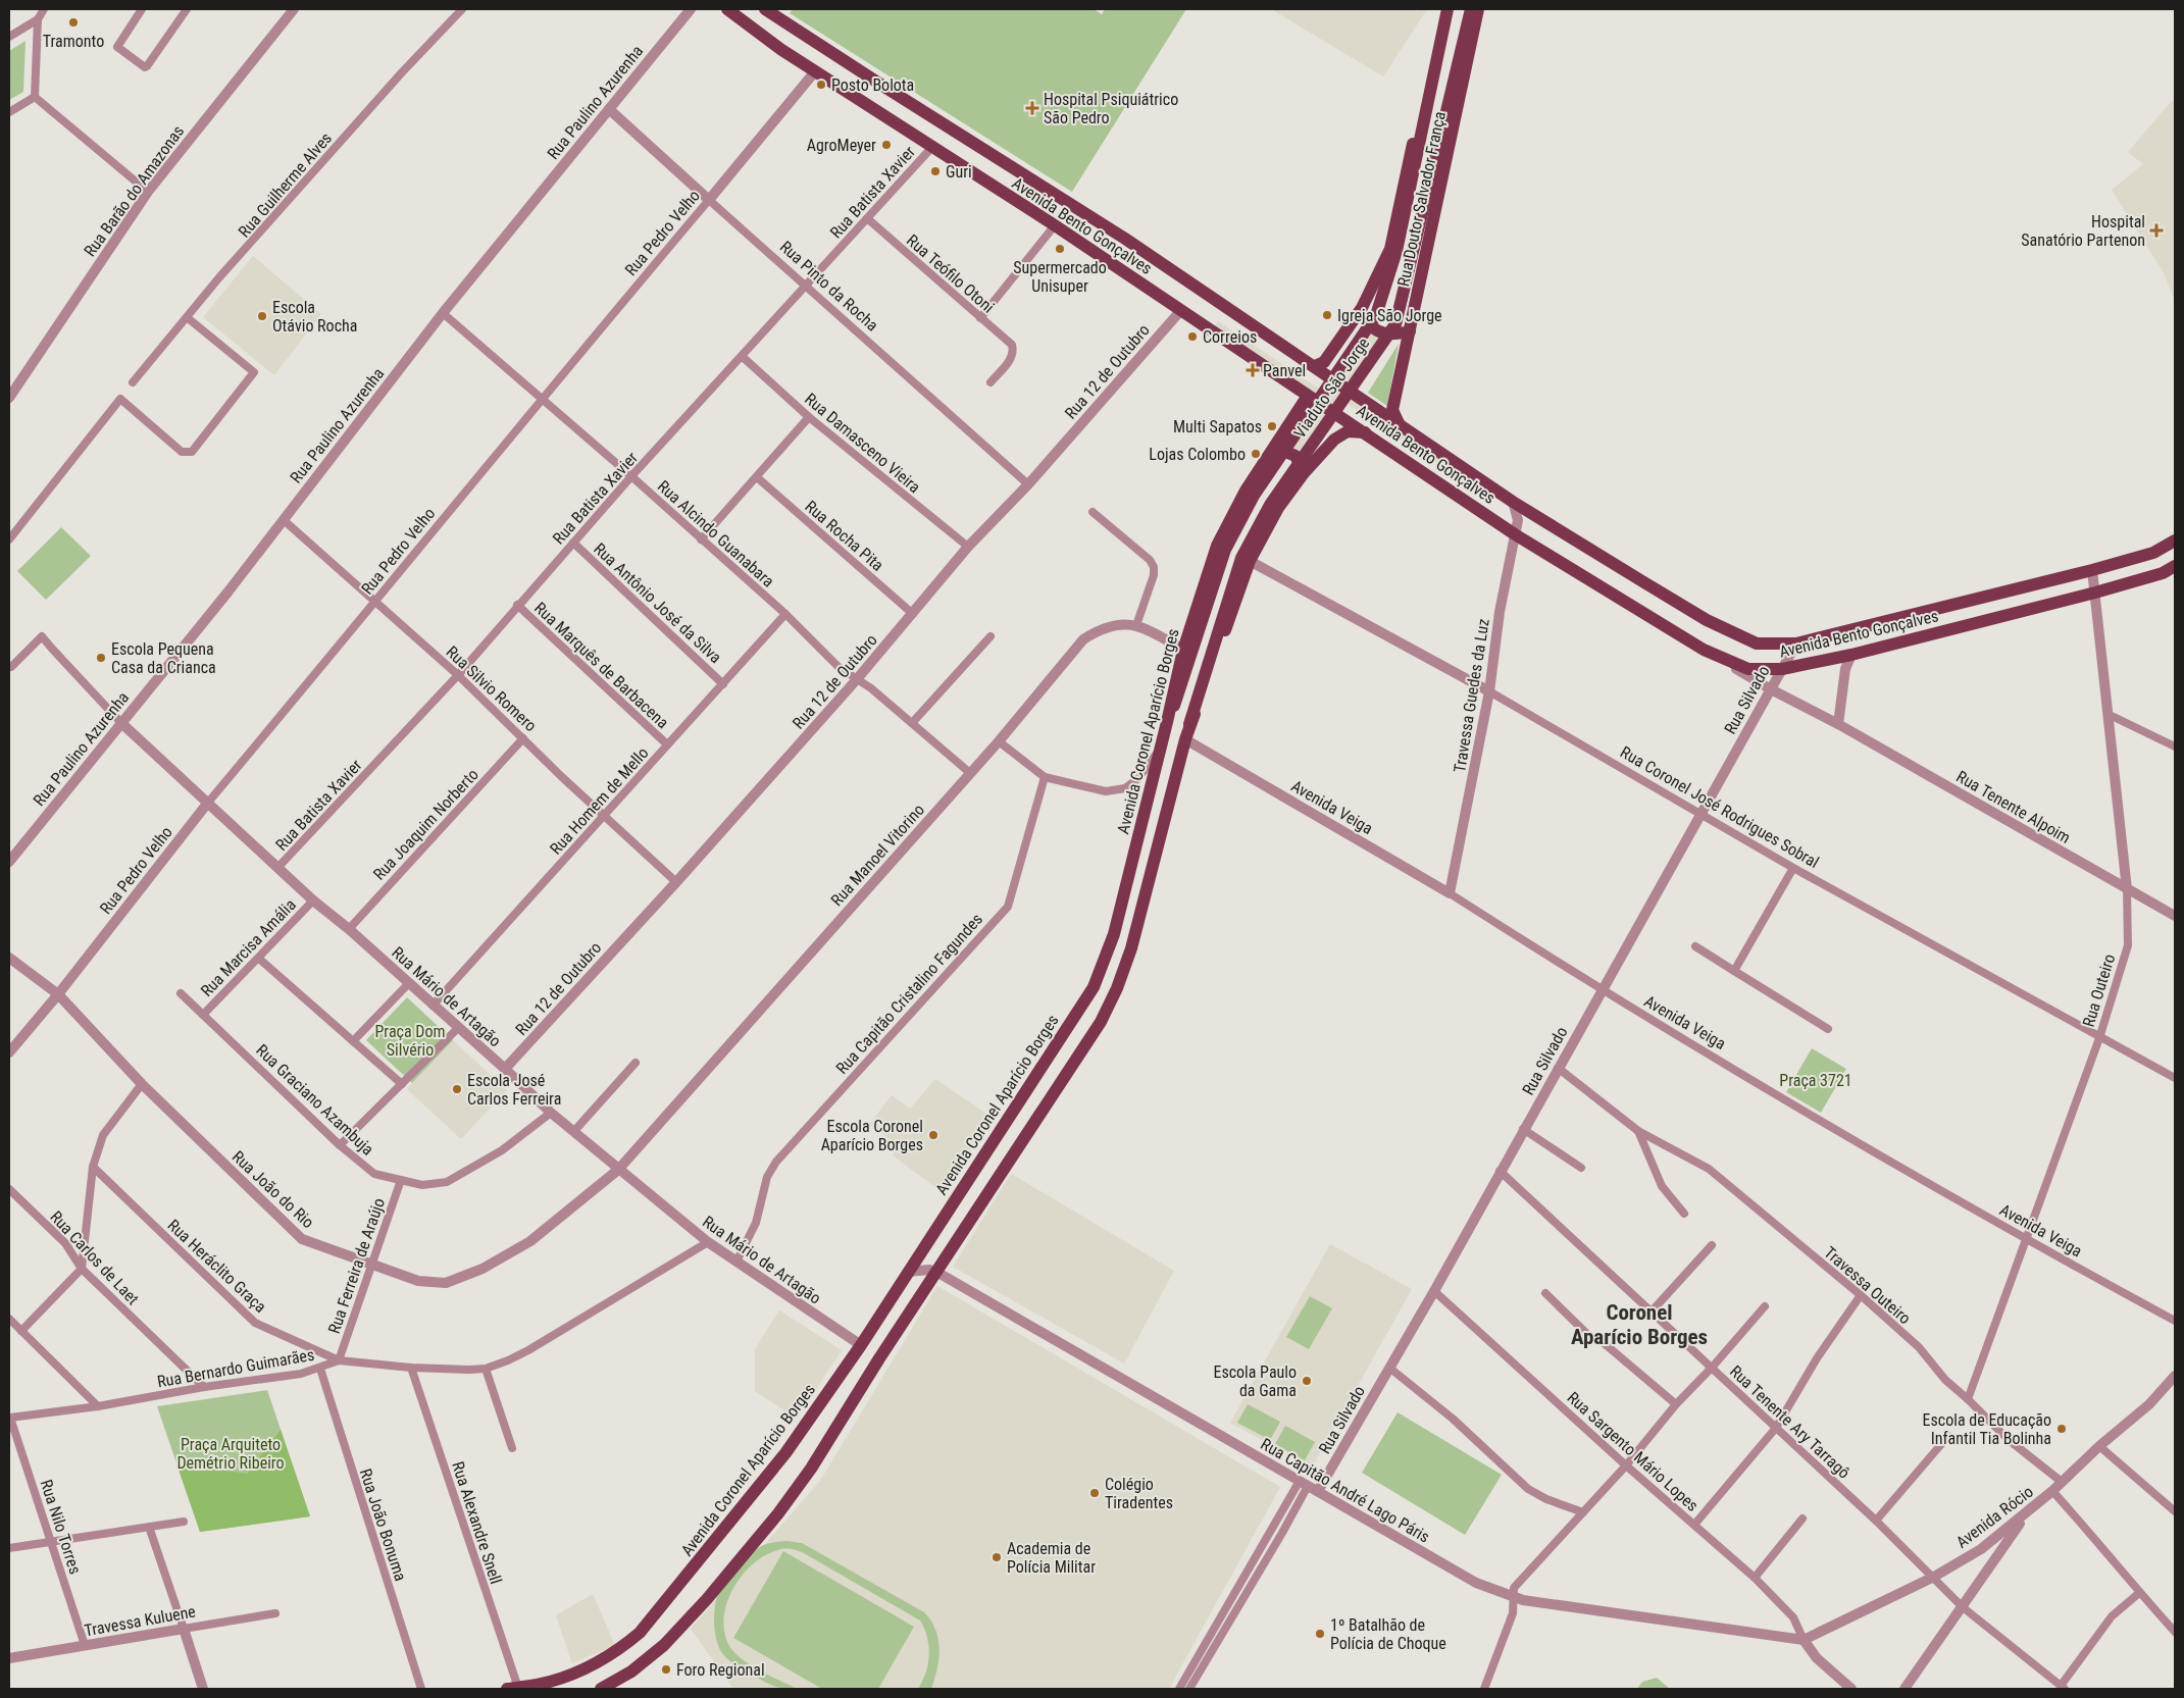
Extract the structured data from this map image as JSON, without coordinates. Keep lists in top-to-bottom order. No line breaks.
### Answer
{"streets":{"main road":["Rua Doutor Salvador França","Avenida Bento Gonçalves","Viaduto São Jorge","Avenida Coronel Aparício Borges"],"street":["Rua Paulino Azurenha","Rua Guilherme Alves","Rua Barão do Amazonas","Rua Batista Xavier","Rua Pedro Velho","Rua Teófilo Otoni","Rua Pinto da Rocha","Rua 12 de Outubro","Rua Damasceno Vieira","Rua Alcindo Guanabara","Rua Rocha Pita","Rua Antônio José da Silva","Rua Marquês de Barbacena","Rua Silvio Romero","Travessa Guedes da Luz","Rua Silvado","Rua Homem de Mello","Avenida Veiga","Rua Coronel José Rodrigues Sobral","Rua Tenente Alpoim","Rua Joaquim Norberto","Rua Manoel Vitorino","Rua Marcisa Amália","Rua Outeiro","Rua Capitão Cristalino Fagundes","Rua Mário de Artagão","Rua Graciano Azambuja","Rua João do Rio","Rua Carlos de Laet","Rua Heráclito Graça","Rua Ferreira de Araújo","Travessa Outeiro","Rua Bernardo Guimarães","Rua Tenente Ary Tarragô","Rua Sargento Mário Lopes","Rua Capitão André Lago Páris","Avenida Rócio","Rua Alexandre Snell","Rua João Bonuma","Rua Nilo Torres","Travessa Kuluene"]},"crossings":[["Rua Paulino Azurenha","Rua Pinto da Rocha"],["Rua Paulino Azurenha","Rua Alcindo Guanabara"],["Rua Paulino Azurenha","Rua Silvio Romero"],["Rua Paulino Azurenha","Rua Mário de Artagão"],["Rua Batista Xavier","Avenida Bento Gonçalves"],["Rua Batista Xavier","Rua Teófilo Otoni"],["Rua Batista Xavier","Rua Pinto da Rocha"],["Rua Batista Xavier","Rua Damasceno Vieira"],["Rua Batista Xavier","Rua Alcindo Guanabara"],["Rua Batista Xavier","Rua Antônio José da Silva"],["Rua Batista Xavier","Rua Marquês de Barbacena"],["Rua Batista Xavier","Rua Silvio Romero"],["Rua Batista Xavier","Rua Mário de Artagão"],["Rua Doutor Salvador França","Avenida Bento Gonçalves"],["Avenida Bento Gonçalves","Rua Pedro Velho"],["Avenida Bento Gonçalves","Rua 12 de Outubro"],["Avenida Bento Gonçalves","Travessa Guedes da Luz"],["Avenida Bento Gonçalves","Rua Silvado"],["Avenida Bento Gonçalves","Avenida Coronel Aparício Borges"],["Avenida Bento Gonçalves","Rua Tenente Alpoim"],["Avenida Bento Gonçalves","Rua Outeiro"],["Rua Pedro Velho","Rua Pinto da Rocha"],["Rua Pedro Velho","Rua Alcindo Guanabara"],["Rua Pedro Velho","Rua Silvio Romero"],["Rua Pedro Velho","Rua Mário de Artagão"],["Rua Pedro Velho","Rua João do Rio"],["Rua Pinto da Rocha","Rua 12 de Outubro"],["Rua 12 de Outubro","Rua Damasceno Vieira"],["Rua 12 de Outubro","Rua Alcindo Guanabara"],["Rua 12 de Outubro","Rua Rocha Pita"],["Rua 12 de Outubro","Rua Silvio Romero"],["Rua 12 de Outubro","Rua Mário de Artagão"],["Viaduto São Jorge","Avenida Coronel Aparício Borges"],["Viaduto São Jorge","Avenida Veiga"],["Rua Alcindo Guanabara","Rua Homem de Mello"],["Rua Alcindo Guanabara","Rua Manoel Vitorino"],["Rua Antônio José da Silva","Rua Homem de Mello"],["Rua Marquês de Barbacena","Rua Homem de Mello"],["Rua Silvio Romero","Rua Homem de Mello"],["Rua Silvio Romero","Rua Joaquim Norberto"],["Travessa Guedes da Luz","Avenida Veiga"],["Travessa Guedes da Luz","Rua Coronel José Rodrigues Sobral"],["Rua Silvado","Avenida Veiga"],["Rua Silvado","Rua Coronel José Rodrigues Sobral"],["Rua Silvado","Rua Tenente Alpoim"],["Rua Silvado","Travessa Outeiro"],["Rua Silvado","Rua Tenente Ary Tarragô"],["Rua Silvado","Rua Sargento Mário Lopes"],["Rua Silvado","Rua Capitão André Lago Páris"],["Avenida Coronel Aparício Borges","Rua Mário de Artagão"],["Avenida Coronel Aparício Borges","Rua Capitão André Lago Páris"],["Avenida Coronel Aparício Borges","Rua Alexandre Snell"],["Rua Homem de Mello","Rua Mário de Artagão"],["Avenida Veiga","Rua Outeiro"],["Rua Coronel José Rodrigues Sobral","Rua Outeiro"],["Rua Tenente Alpoim","Rua Outeiro"],["Rua Joaquim Norberto","Rua Mário de Artagão"],["Rua Manoel Vitorino","Rua Mário de Artagão"],["Rua Manoel Vitorino","Rua João do Rio"],["Rua Marcisa Amália","Rua Mário de Artagão"],["Rua Marcisa Amália","Rua Graciano Azambuja"],["Rua Outeiro","Travessa Outeiro"],["Rua Capitão Cristalino Fagundes","Rua Mário de Artagão"],["Rua Mário de Artagão","Rua Graciano Azambuja"],["Rua Mário de Artagão","Rua João do Rio"],["Rua Mário de Artagão","Rua Bernardo Guimarães"],["Rua Graciano Azambuja","Rua Ferreira de Araújo"],["Rua João do Rio","Rua Ferreira de Araújo"],["Rua Carlos de Laet","Rua Bernardo Guimarães"],["Rua Heráclito Graça","Rua Ferreira de Araújo"],["Rua Heráclito Graça","Rua Bernardo Guimarães"],["Rua Ferreira de Araújo","Rua Bernardo Guimarães"],["Travessa Outeiro","Avenida Rócio"],["Rua Bernardo Guimarães","Rua Alexandre Snell"],["Rua Bernardo Guimarães","Rua João Bonuma"],["Rua Bernardo Guimarães","Rua Nilo Torres"],["Rua Tenente Ary Tarragô","Avenida Rócio"],["Rua Sargento Mário Lopes","Rua Capitão André Lago Páris"],["Rua Sargento Mário Lopes","Avenida Rócio"],["Rua Capitão André Lago Páris","Avenida Rócio"],["Rua Nilo Torres","Travessa Kuluene"]],"districts":["Coronel Aparício Borges"],"parks":["Praça Dom Silvério","Praça 3721","Praça Arquiteto Demétrio Ribeiro"],"places":{"other":["Tramonto","Posto Bolota","AgroMeyer","Guri","Supermercado Unisuper","Igreja São Jorge","Escola Otávio Rocha","Correios","Multi Sapatos","Lojas Colombo","Escola Pequena Casa da Crianca","Escola José Carlos Ferreira","Escola Coronel Aparício Borges","Escola Paulo da Gama","Escola de Educação Infantil Tia Bolinha","Colégio Tiradentes","Academia de Polícia Militar","1º Batalhão de Polícia de Choque","Foro Regional"],"health":["Hospital Psiquiátrico São Pedro","Hospital Sanatório Partenon","Panvel"]}}
